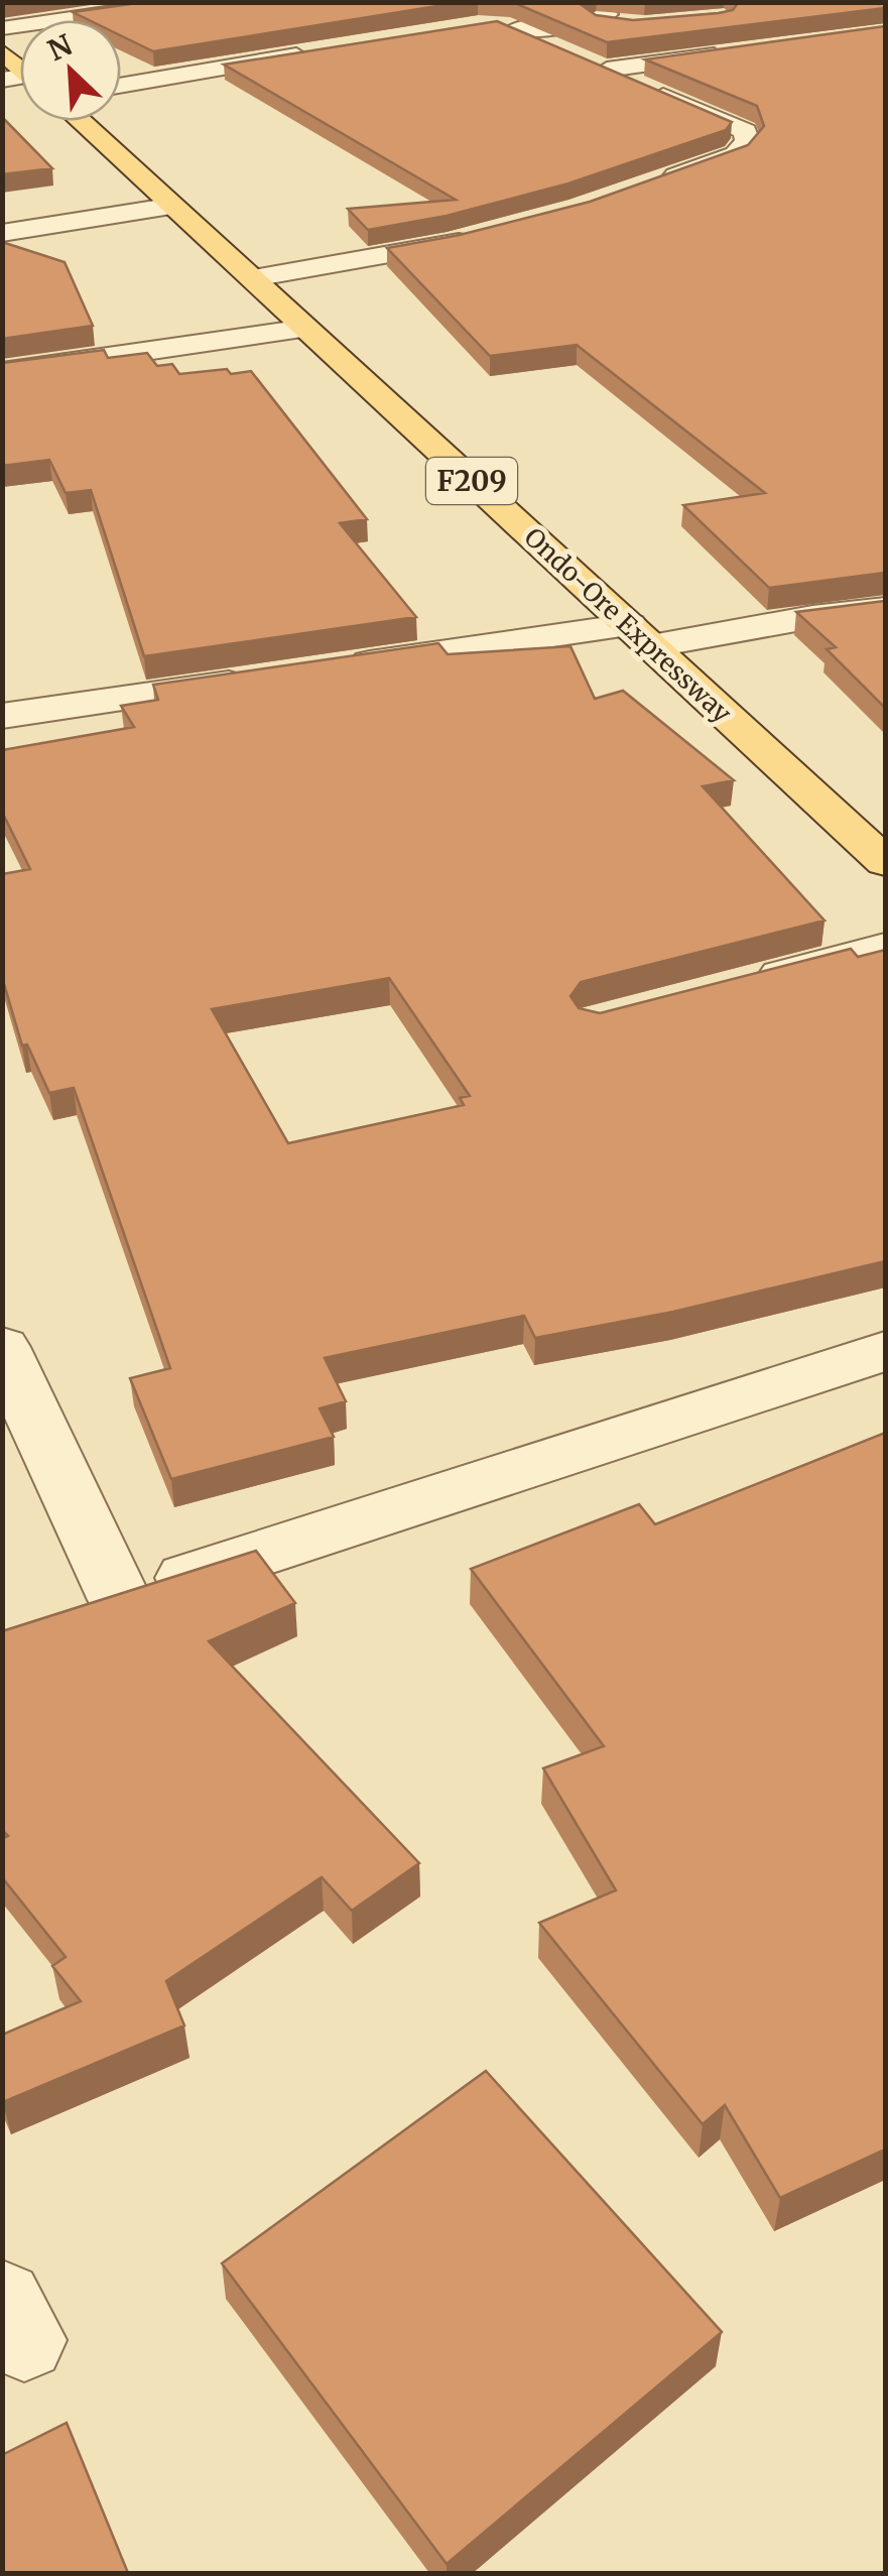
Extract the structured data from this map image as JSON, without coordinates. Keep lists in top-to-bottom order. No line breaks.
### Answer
{"streets":{"main road":["F209","Ondo-Ore Expressway"]},"north":"top left"}
